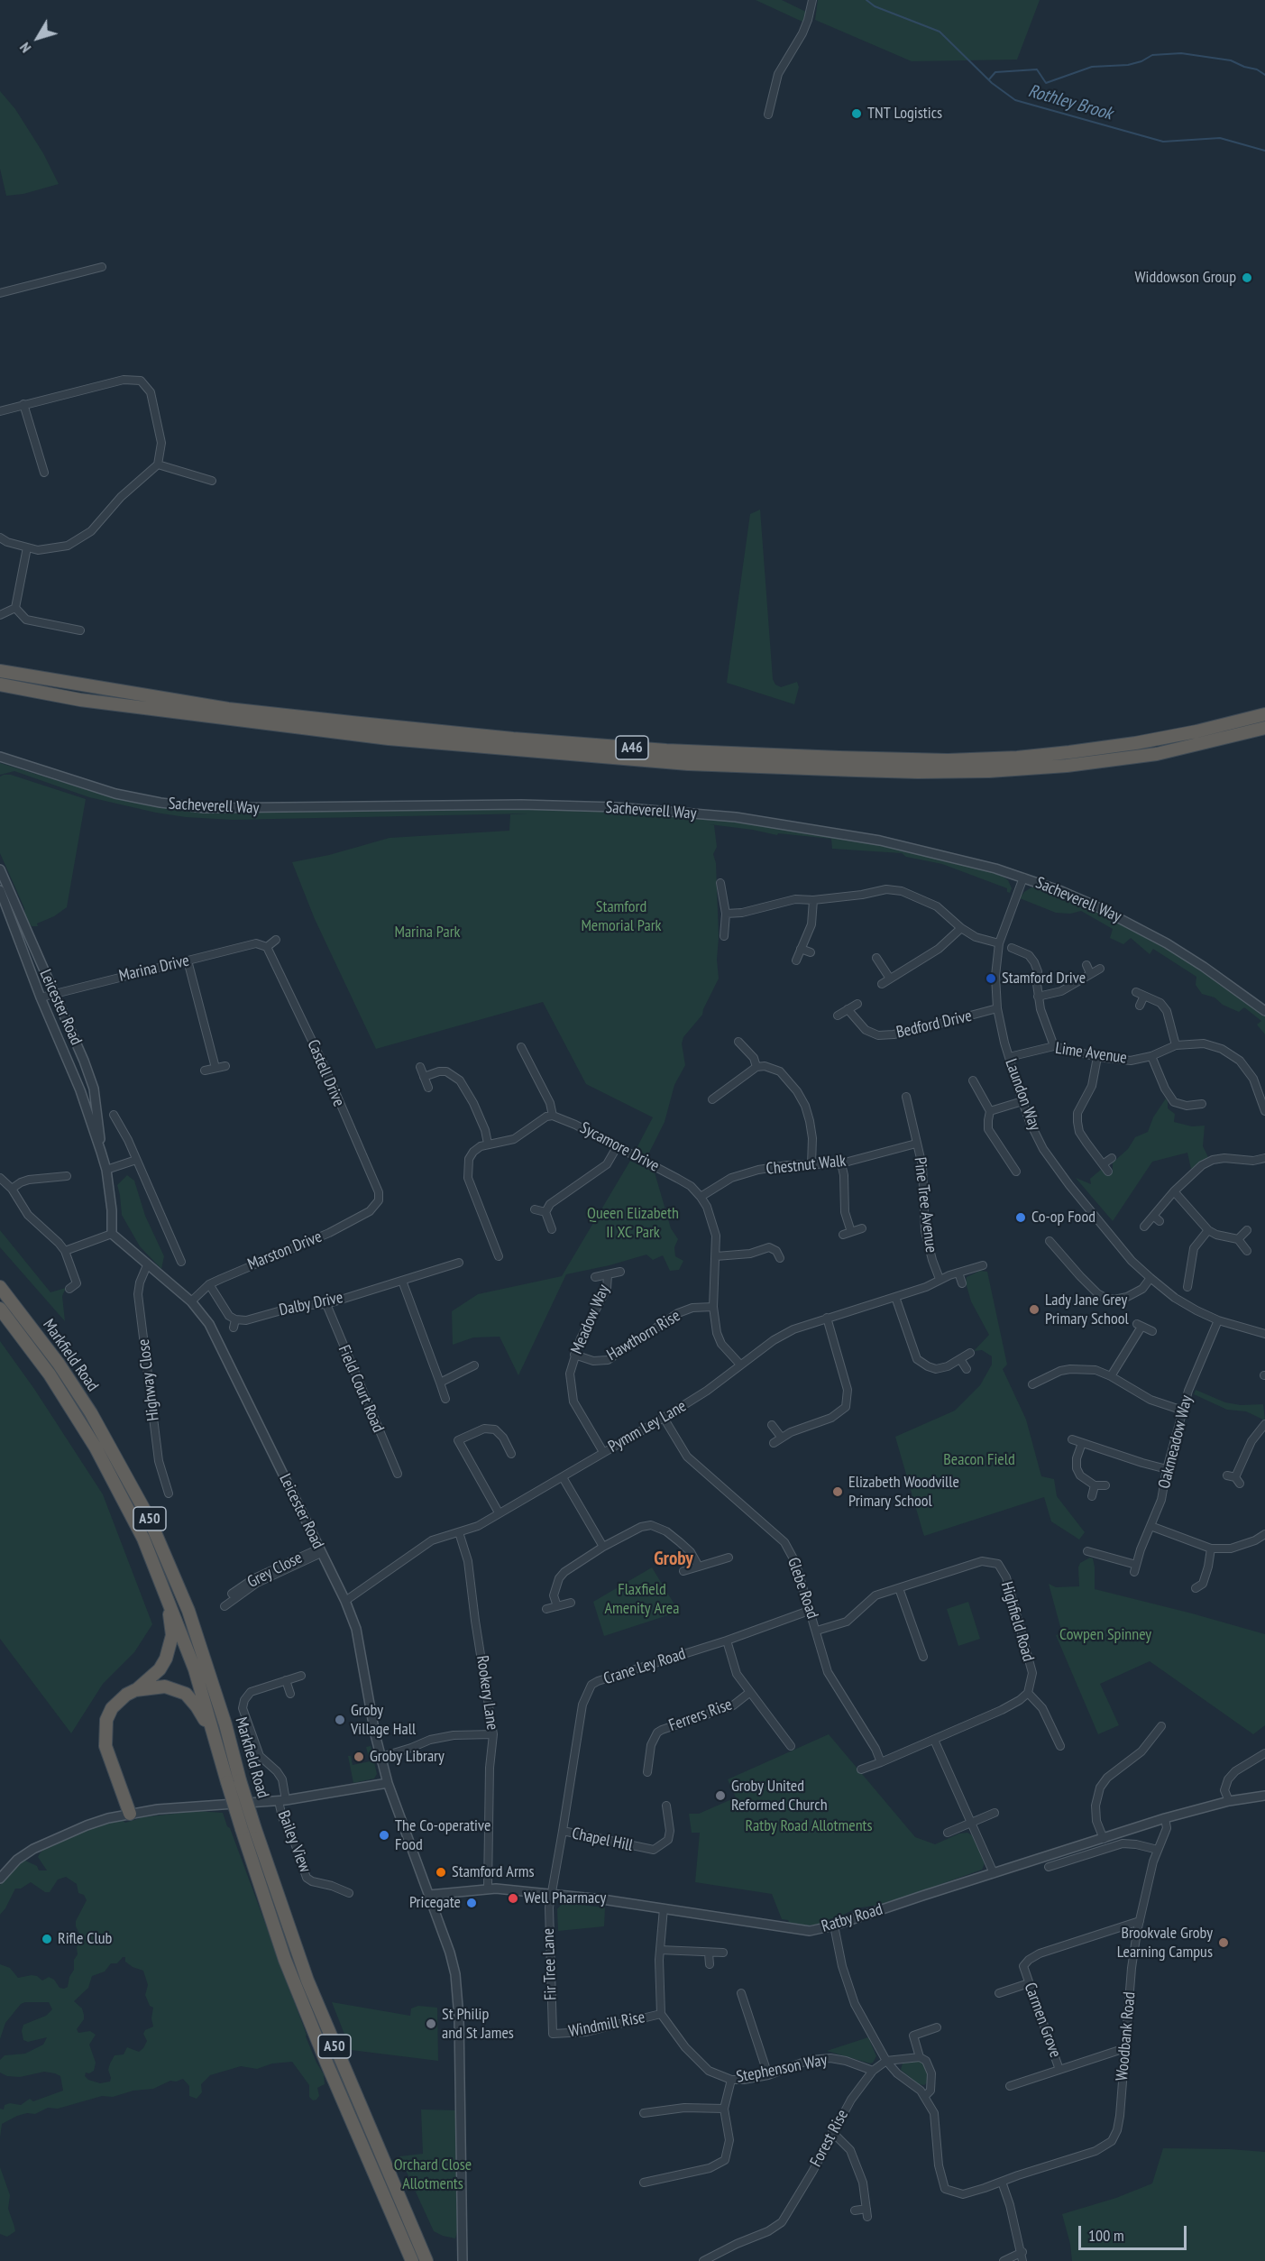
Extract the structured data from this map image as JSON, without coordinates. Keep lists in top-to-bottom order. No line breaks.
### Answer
{"streets":{"highway":["A46","Markfield Road","A50"],"street":["Sacheverell Way","Marina Drive","Leicester Road","Bedford Drive","Lime Avenue","Castell Drive","Laundon Way","Sycamore Drive","Chestnut Walk","Pine Tree Avenue","Marston Drive","Dalby Drive","Meadow Way","Hawthorn Rise","Highway Close","Field Court Road","Pymm Ley Lane","Oakmeadow Way","Grey Close","Glebe Road","Highfield Road","Crane Ley Road","Rookery Lane","Ferrers Rise","Chapel Hill","Bailey View","Ratby Road","Fir Tree Lane","Carmen Grove","Windmill Rise","Woodbank Road","Stephenson Way","Forest Rise"]},"crossings":[["Sacheverell Way","Laundon Way"],["Marina Drive","Leicester Road"],["Marina Drive","Castell Drive"],["Leicester Road","Marston Drive"],["Leicester Road","Highway Close"],["Leicester Road","Pymm Ley Lane"],["Leicester Road","Grey Close"],["Leicester Road","Ratby Road"],["Bedford Drive","Laundon Way"],["Lime Avenue","Laundon Way"],["Castell Drive","Marston Drive"],["Laundon Way","Oakmeadow Way"],["Sycamore Drive","Chestnut Walk"],["Sycamore Drive","Hawthorn Rise"],["Sycamore Drive","Pymm Ley Lane"],["Chestnut Walk","Pine Tree Avenue"],["Pine Tree Avenue","Pymm Ley Lane"],["Dalby Drive","Field Court Road"],["Meadow Way","Hawthorn Rise"],["Meadow Way","Pymm Ley Lane"],["Pymm Ley Lane","Glebe Road"],["Pymm Ley Lane","Rookery Lane"],["Glebe Road","Highfield Road"],["Glebe Road","Crane Ley Road"],["Crane Ley Road","Chapel Hill"],["Rookery Lane","Ratby Road"],["Chapel Hill","Ratby Road"],["Chapel Hill","Fir Tree Lane"],["Ratby Road","Fir Tree Lane"],["Ratby Road","Woodbank Road"],["Fir Tree Lane","Windmill Rise"],["Carmen Grove","Woodbank Road"],["Windmill Rise","Stephenson Way"],["Stephenson Way","Forest Rise"]],"districts":["Groby"],"water":["Rothley Brook"],"parks":["Stamford Memorial Park","Marina Park","Queen Elizabeth II XC Park","Beacon Field","Flaxfield Amenity Area","Cowpen Spinney","Ratby Road Allotments","Orchard Close Allotments"],"places":["TNT Logistics","Widdowson Group","Stamford Drive","Co-op Food","Lady Jane Grey Primary School","Elizabeth Woodville Primary School","Groby Village Hall","Groby Library","Groby United Reformed Church","The Co-operative Food","Stamford Arms","Well Pharmacy","Pricegate","Rifle Club","Brookvale Groby Learning Campus","St Philip and St James"],"scale_bar":"100 m","north":"bottom left"}
